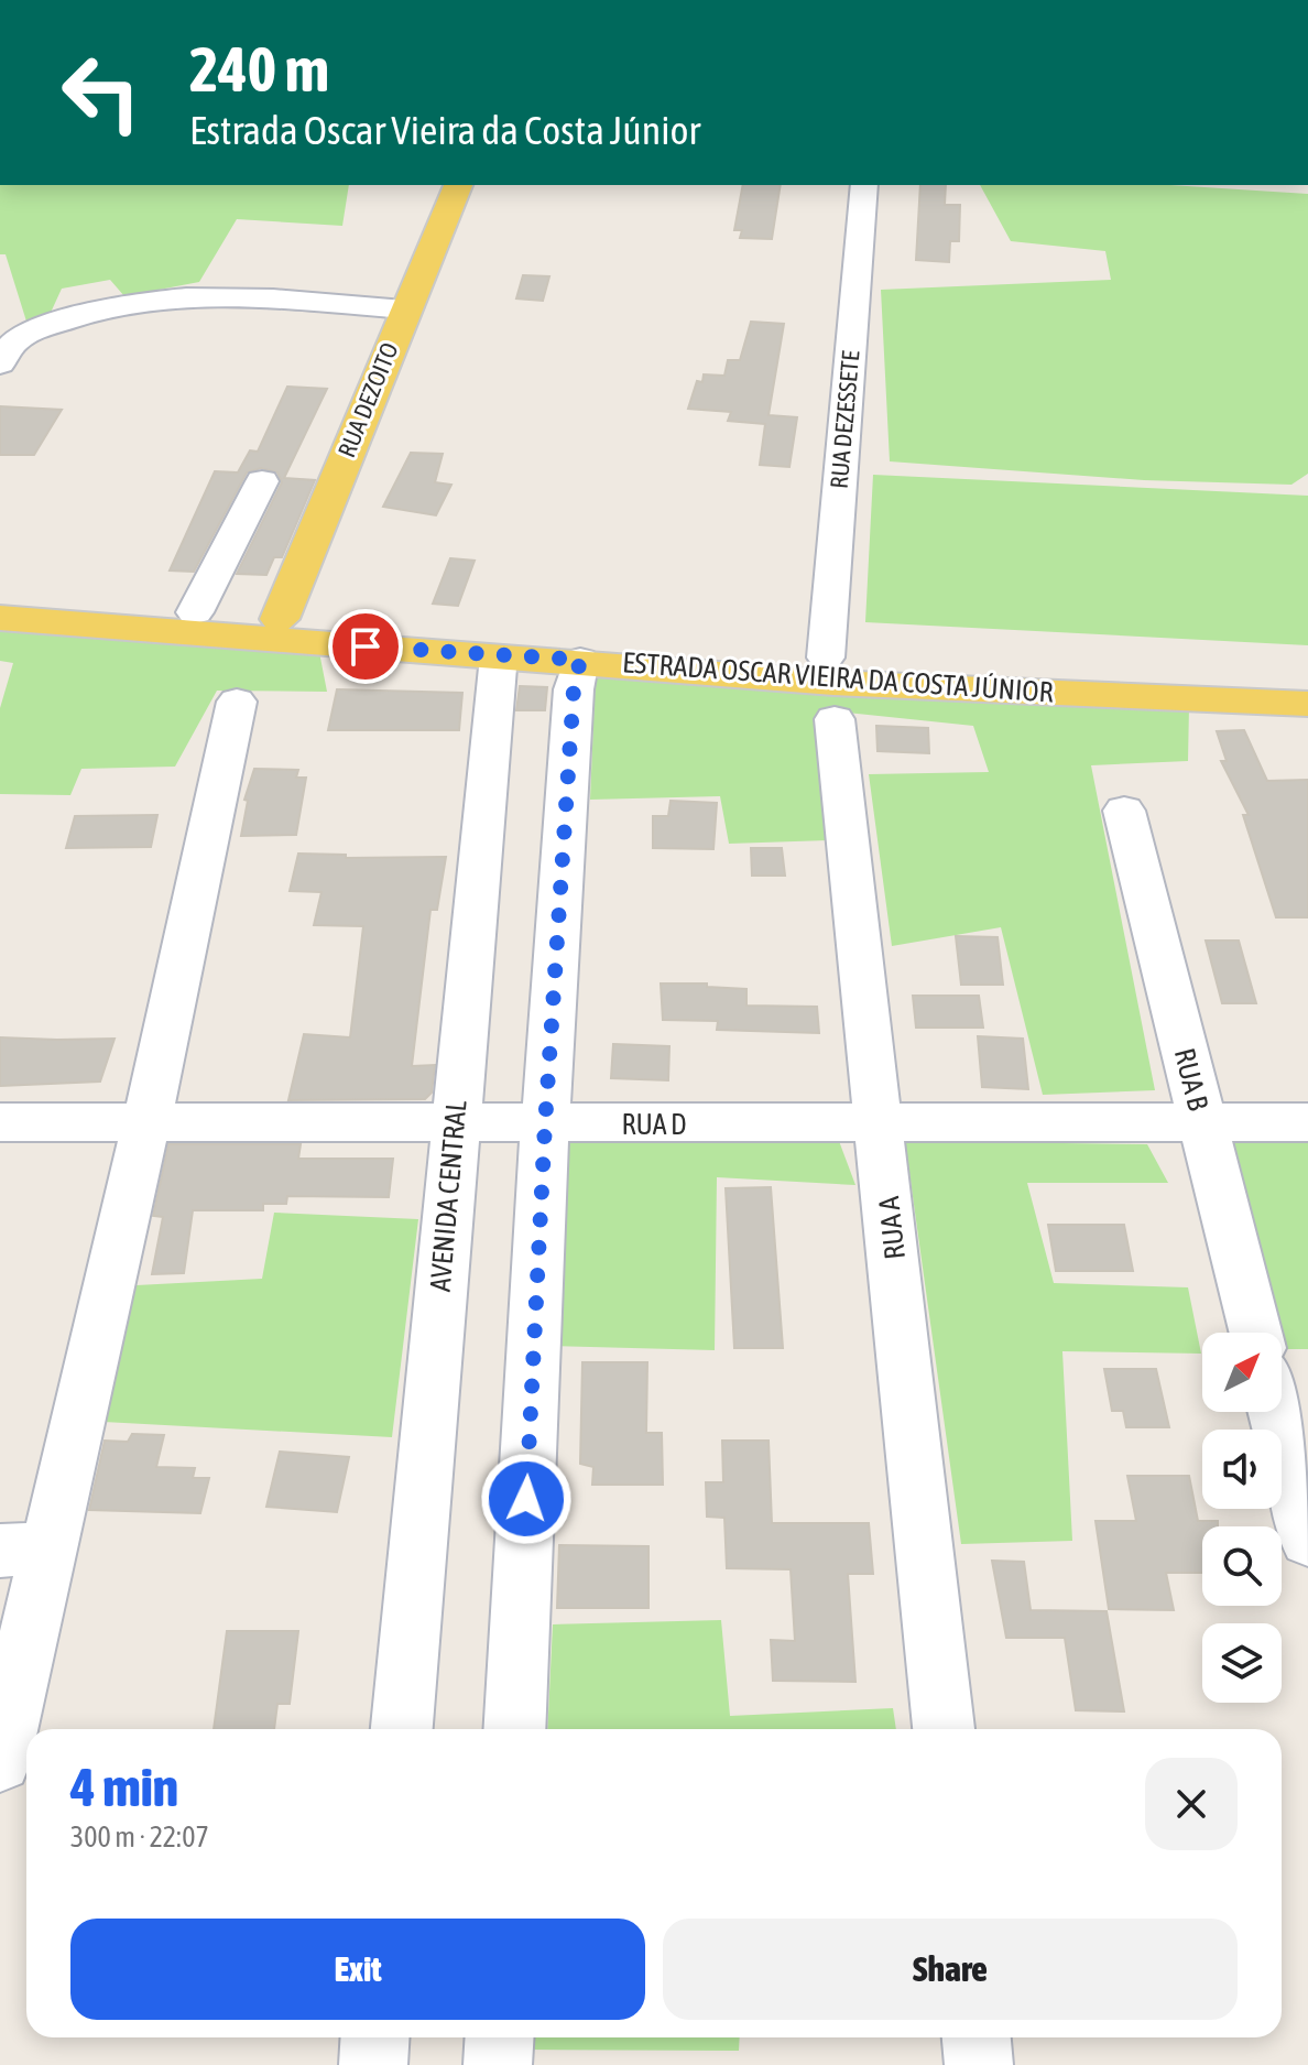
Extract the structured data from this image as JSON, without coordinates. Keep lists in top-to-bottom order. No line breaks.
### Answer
{"streets":{"main road":["RUA DEZOITO","ESTRADA OSCAR VIEIRA DA COSTA JÚNIOR"],"street":["RUA DEZESSETE","RUA B","RUA D","AVENIDA CENTRAL","RUA A"]},"crossings":[["RUA DEZOITO","ESTRADA OSCAR VIEIRA DA COSTA JÚNIOR"],["RUA DEZESSETE","ESTRADA OSCAR VIEIRA DA COSTA JÚNIOR"],["ESTRADA OSCAR VIEIRA DA COSTA JÚNIOR","AVENIDA CENTRAL"],["RUA B","RUA D"],["RUA D","AVENIDA CENTRAL"],["RUA D","RUA A"]],"north":"top right","page":{"turn":["240 m","Estrada Oscar Vieira da Costa Júnior"],"heading":["4 min","300 m · 22:07"],"buttons":["Exit","Share"]}}
